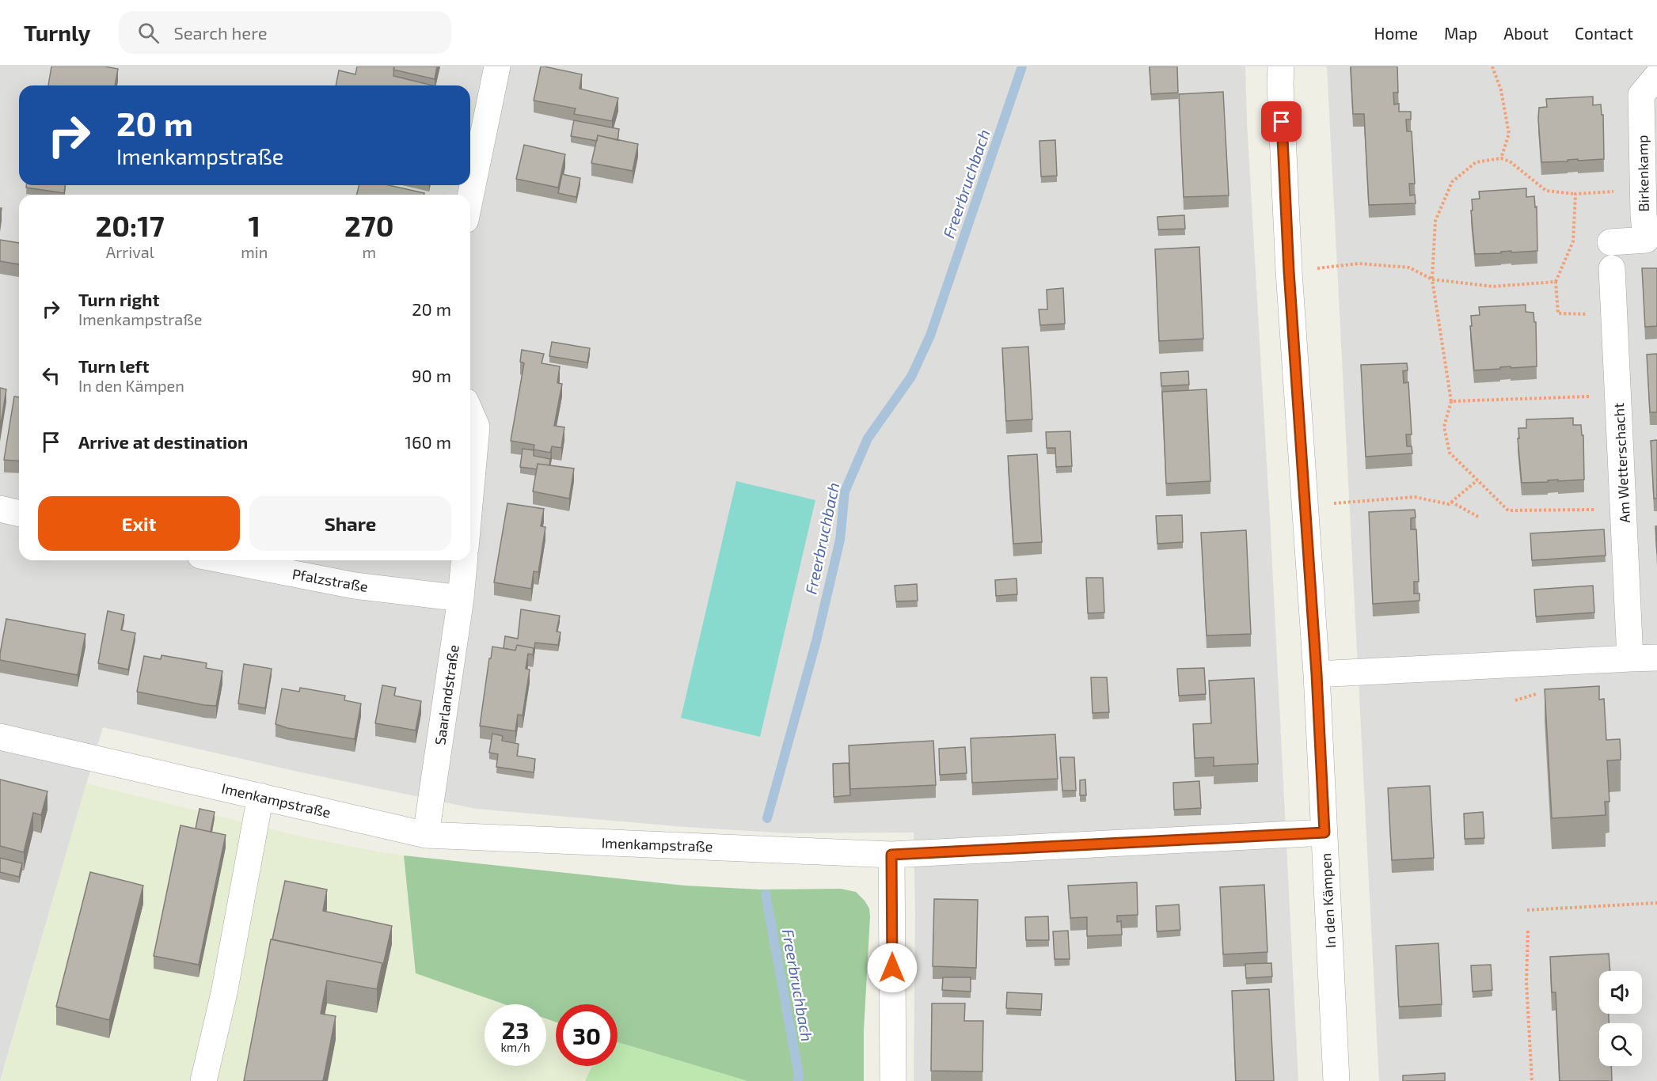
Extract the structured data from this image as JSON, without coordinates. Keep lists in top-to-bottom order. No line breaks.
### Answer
{"streets":{"street":["Birkenkamp","Am Wetterschacht","Pfalzstraße","Saarlandstraße","Imenkampstraße","In den Kämpen"]},"crossings":[["Pfalzstraße","Saarlandstraße"],["Saarlandstraße","Imenkampstraße"],["Imenkampstraße","In den Kämpen"]],"water":["Freerbruchbach"],"page":{"header":"Turnly","search":"Search here","nav":["Home","Map","About","Contact"],"turn":["20 m","Imenkampstraße"],"eta":["20:17","Arrival","1","min","270","m"],"list":[{"name":"Turn right","note":"Imenkampstraße","value":"20 m"},{"name":"Turn left","note":"In den Kämpen","value":"90 m"},{"name":"Arrive at destination","value":"160 m"}],"buttons":["Exit","Share"],"speed":"23 km/h","limit":"30"}}
